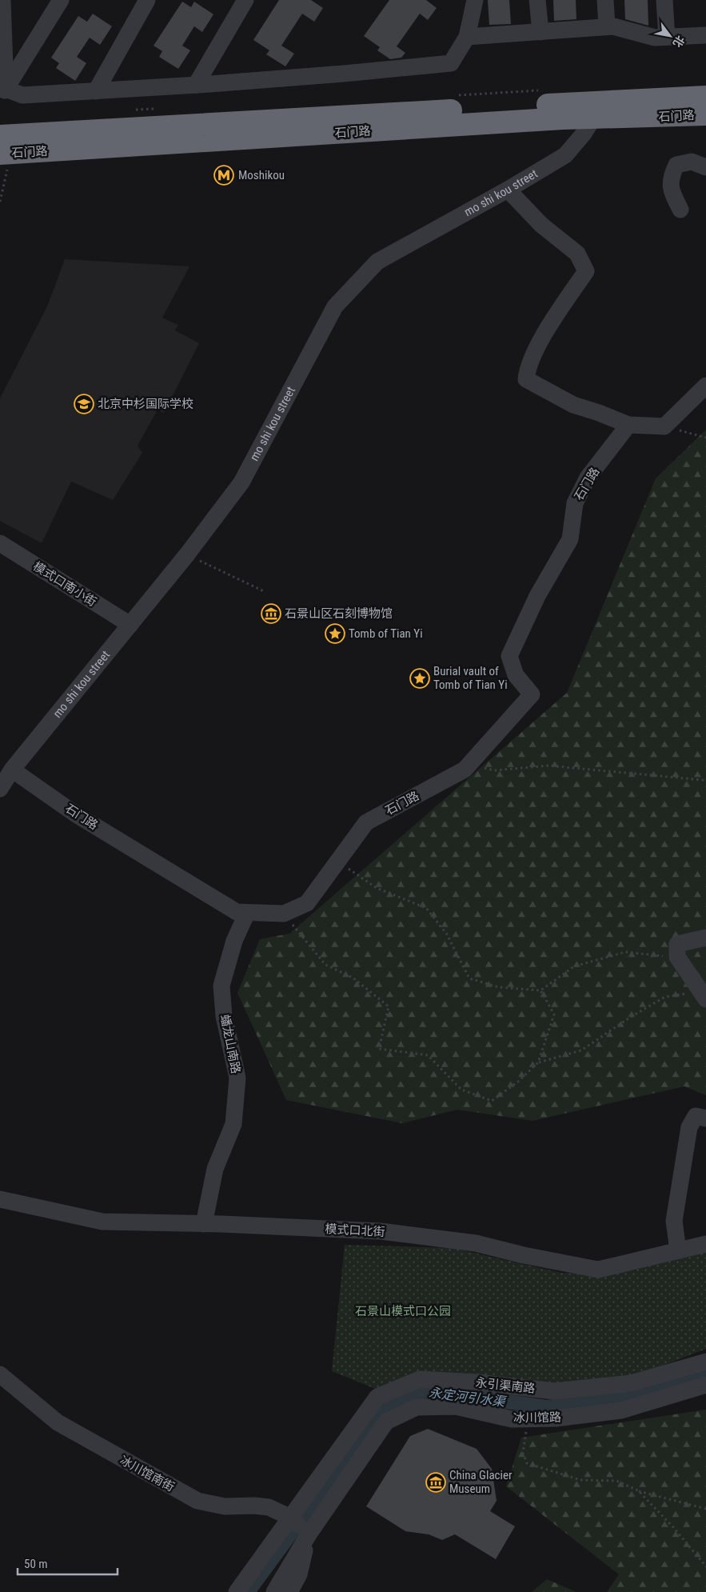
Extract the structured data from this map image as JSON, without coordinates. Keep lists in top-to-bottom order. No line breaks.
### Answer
{"streets":{"highway":["石门路"],"street":["mo shi kou street","模式口南小街","蟠龙山南路","模式口北街","永引渠南路","冰川馆路","冰川馆南街"]},"crossings":[["石门路","mo shi kou street"],["石门路","蟠龙山南路"],["mo shi kou street","模式口南小街"],["蟠龙山南路","模式口北街"],["永引渠南路","冰川馆南街"],["冰川馆路","冰川馆南街"]],"water":["永定河引水渠"],"parks":["石景山模式口公园"],"places":{"metro station":["Moshikou"],"school or university":["北京中杉国际学校"],"museum":["石景山区石刻博物馆","China Glacier Museum"],"place":["Tomb of Tian Yi","Burial vault of Tomb of Tian Yi"]},"scale_bar":"50 m","north":"bottom right"}
